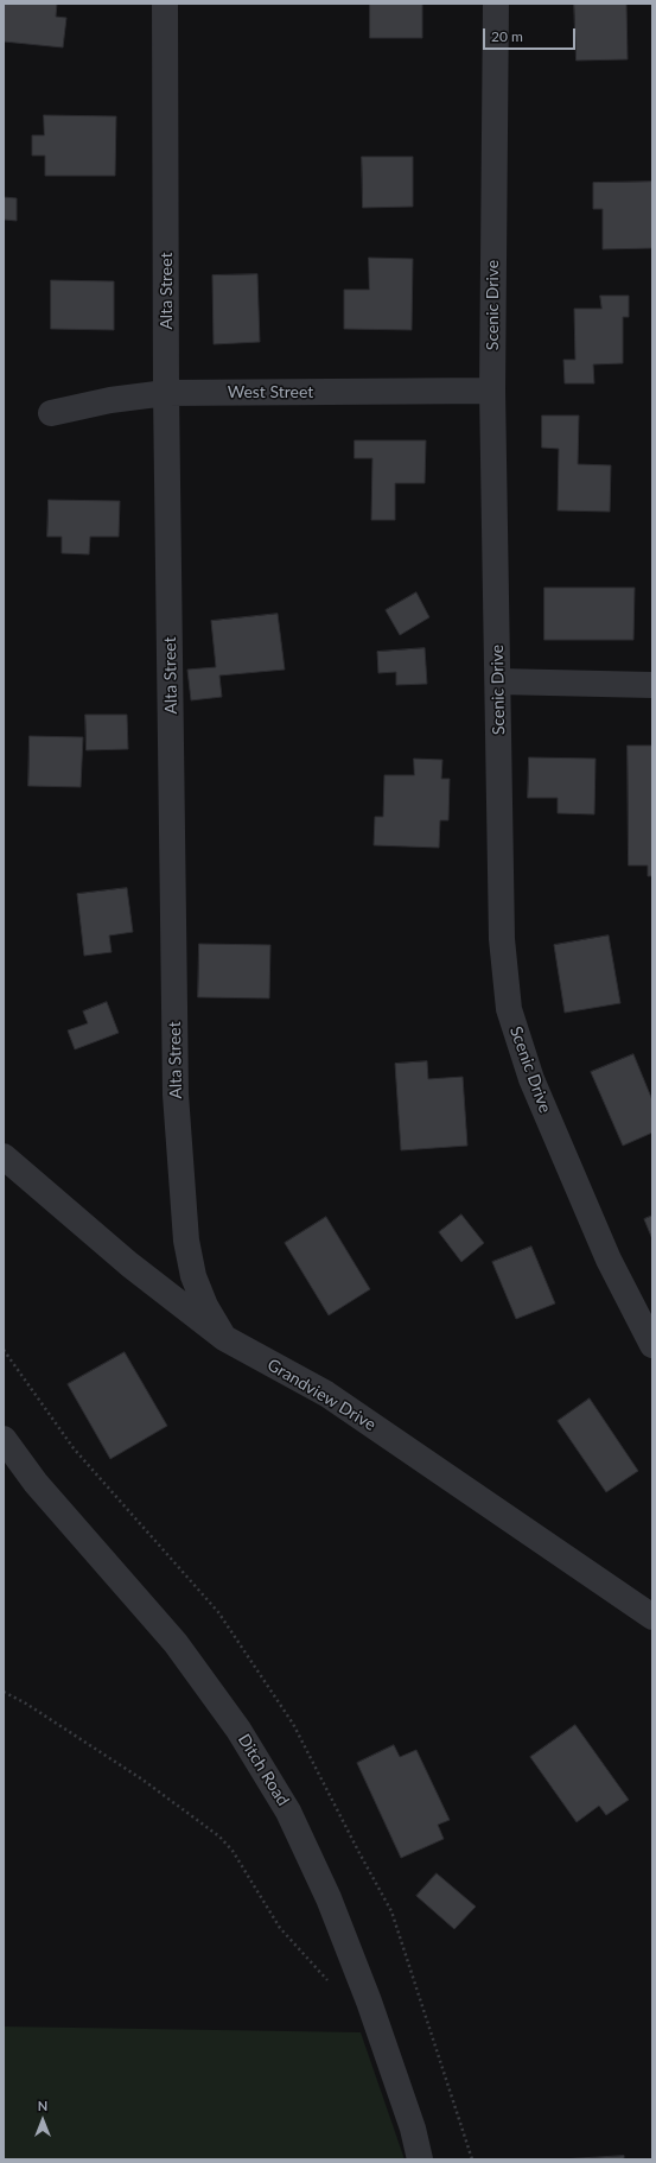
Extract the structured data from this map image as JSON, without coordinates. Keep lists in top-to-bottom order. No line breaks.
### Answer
{"streets":{"street":["Alta Street","Scenic Drive","West Street","Grandview Drive","Ditch Road"]},"crossings":[["Alta Street","West Street"],["Alta Street","Grandview Drive"],["Scenic Drive","West Street"]],"scale_bar":"20 m","north":"top"}
